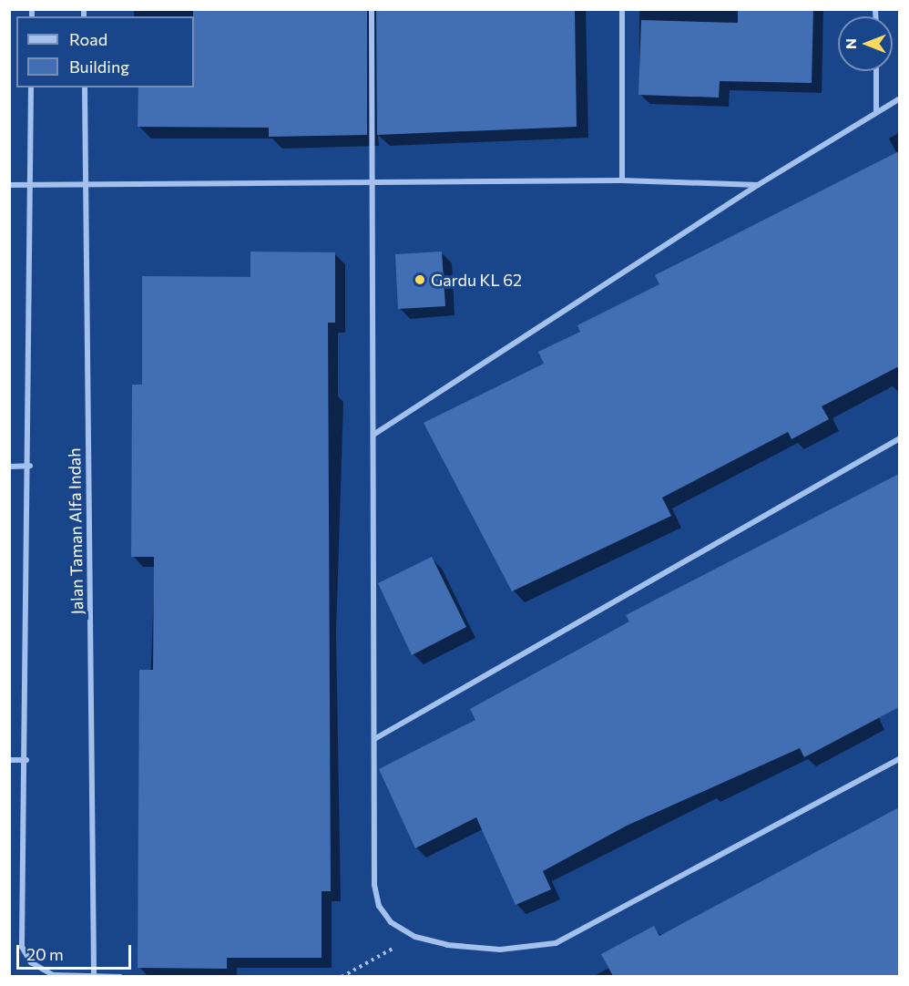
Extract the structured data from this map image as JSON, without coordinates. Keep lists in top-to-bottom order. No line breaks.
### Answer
{"streets":{"street":["Jalan Taman Alfa Indah"]},"places":["Gardu KL 62"],"legend":["Road","Building"],"scale_bar":"20 m","north":"left"}
